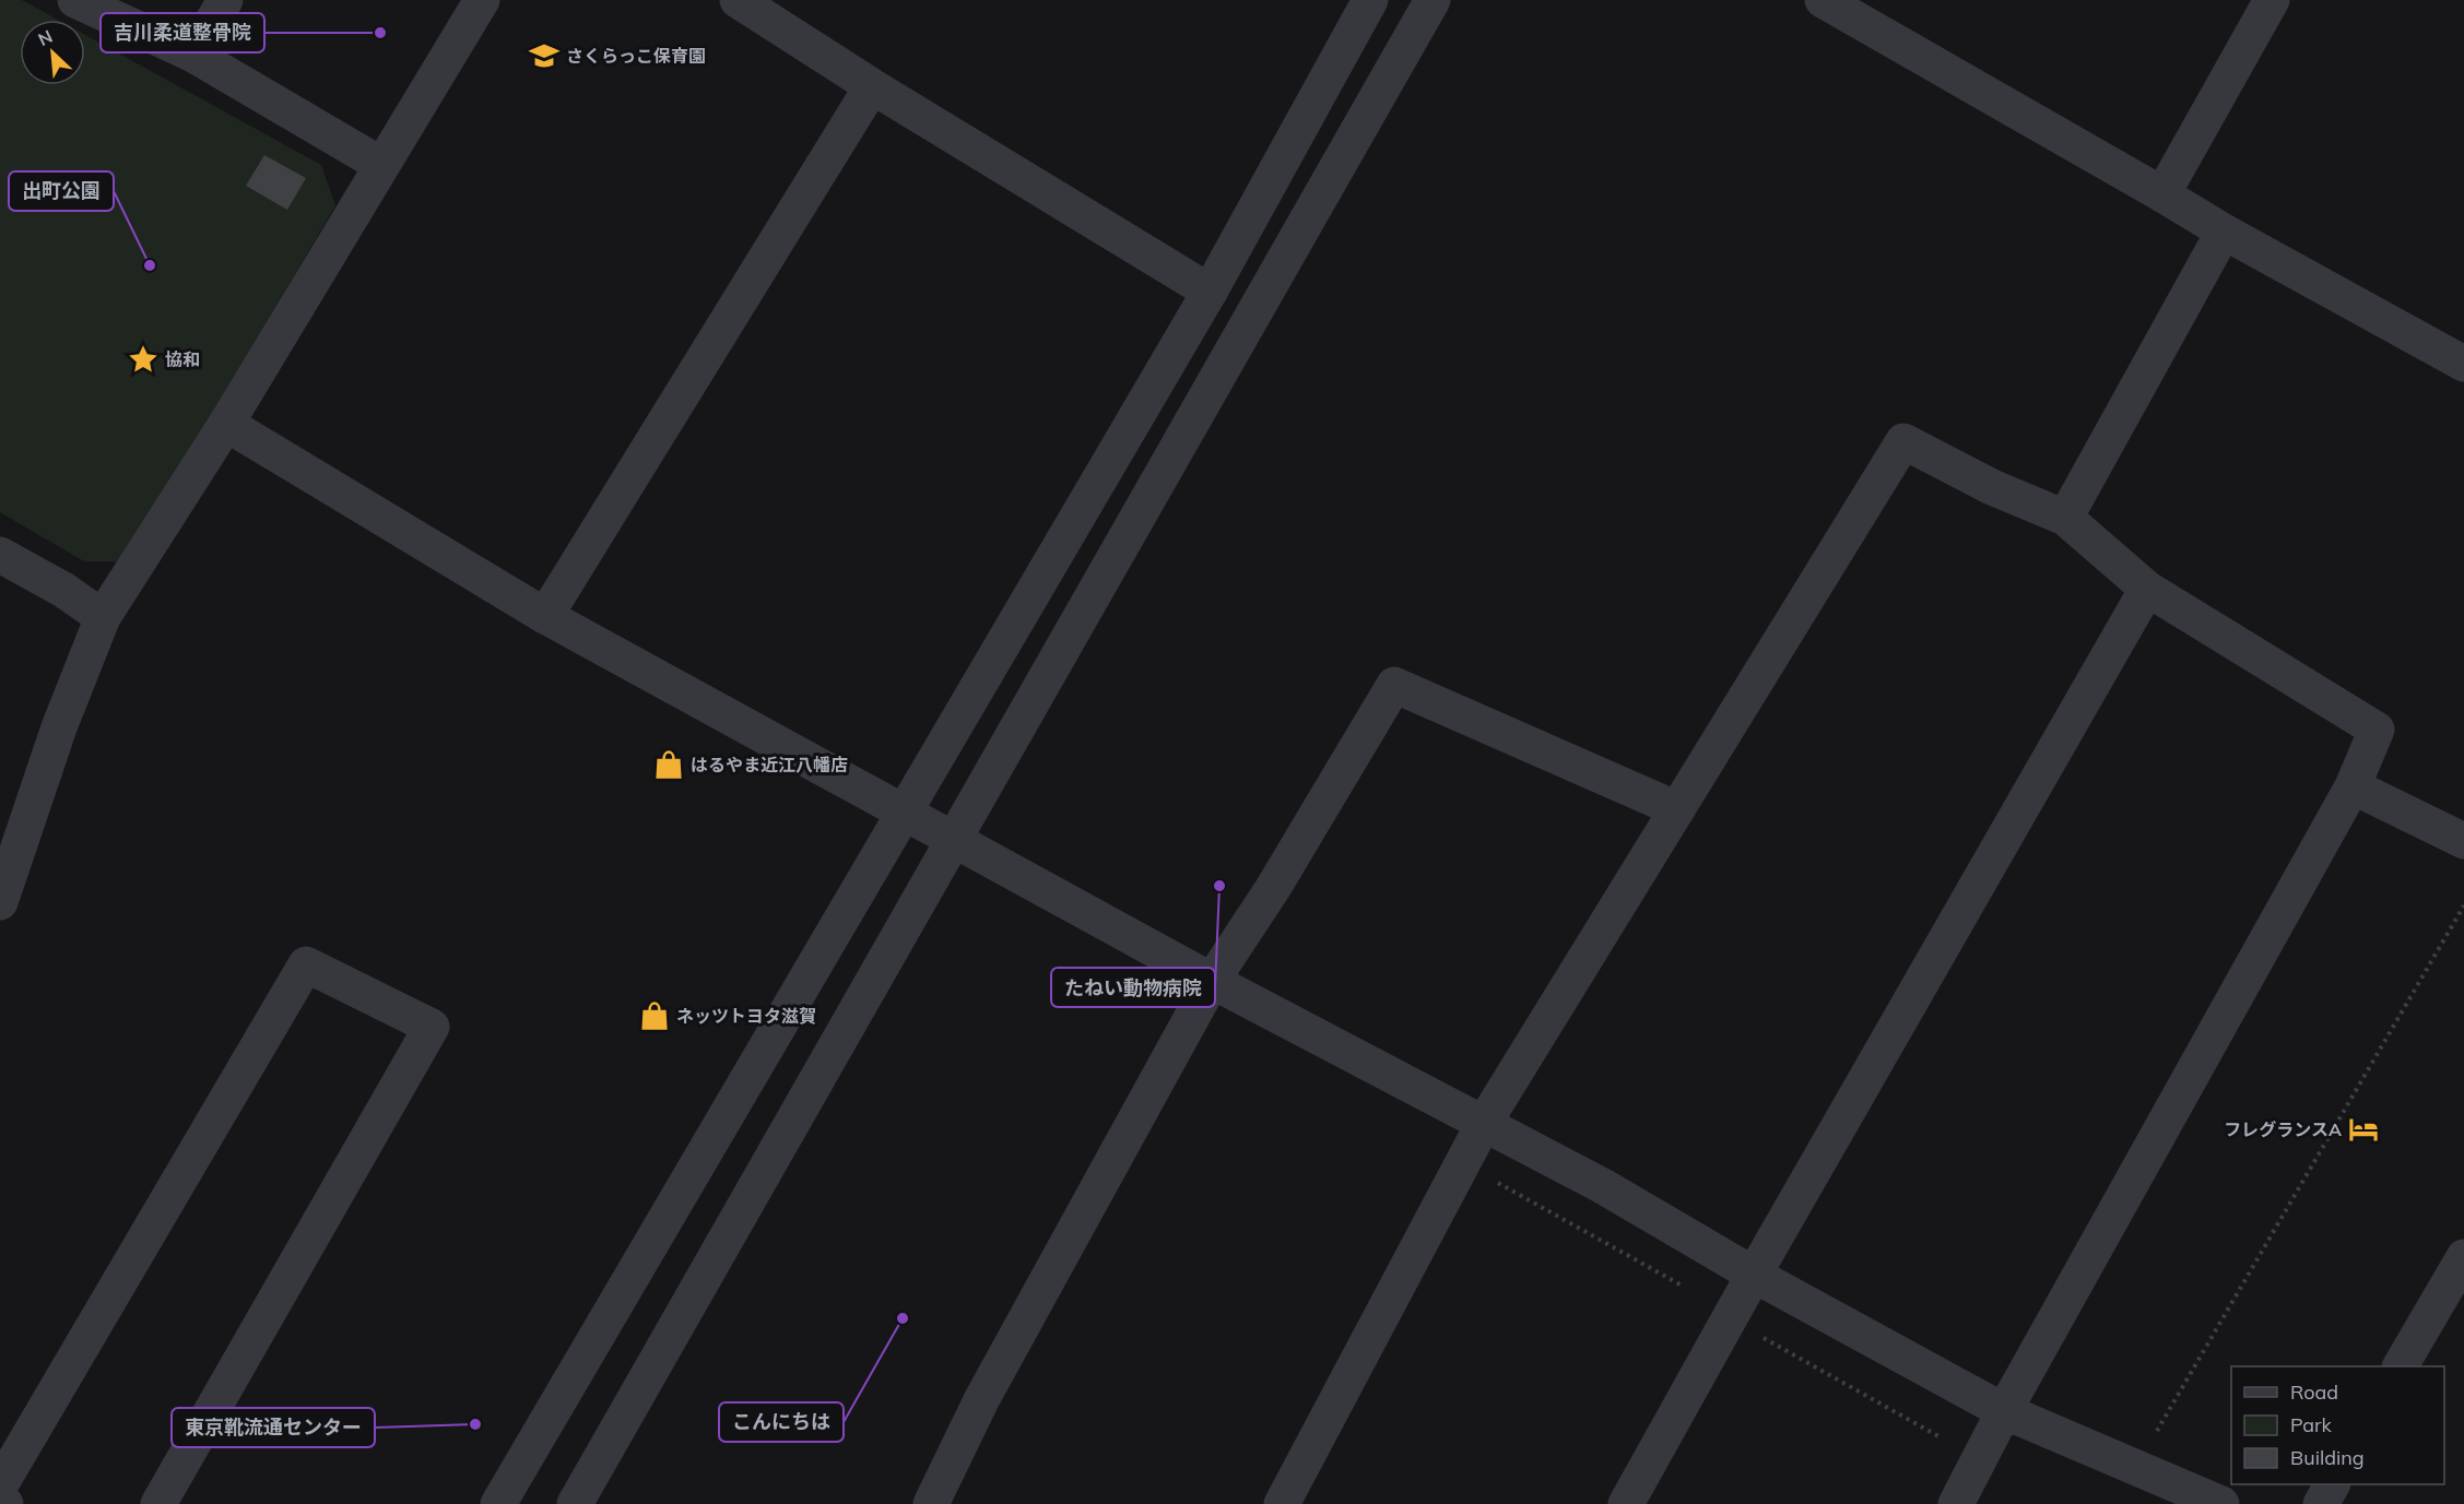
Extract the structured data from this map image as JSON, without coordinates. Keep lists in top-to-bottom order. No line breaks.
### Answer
{"places":{"other":["吉川柔道整骨院","出町公園","たねい動物病院","こんにちは","東京靴流通センター"],"school or university":["さくらっこ保育園"],"place":["協和"],"shop":["はるやま近江八幡店","ネッツトヨタ滋賀"],"hotel":["フレグランスA"]},"legend":["Road","Park","Building"],"north":"top left"}
